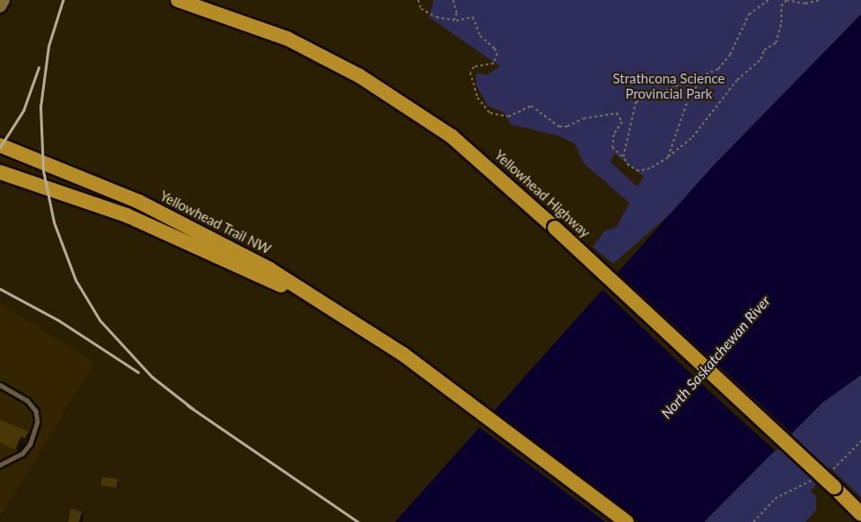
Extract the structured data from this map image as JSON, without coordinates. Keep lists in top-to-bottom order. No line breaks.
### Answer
{"streets":{"highway":["Yellowhead Highway","Yellowhead Trail NW"]},"water":["North Saskatchewan River"],"parks":["Strathcona Science Provincial Park"]}
